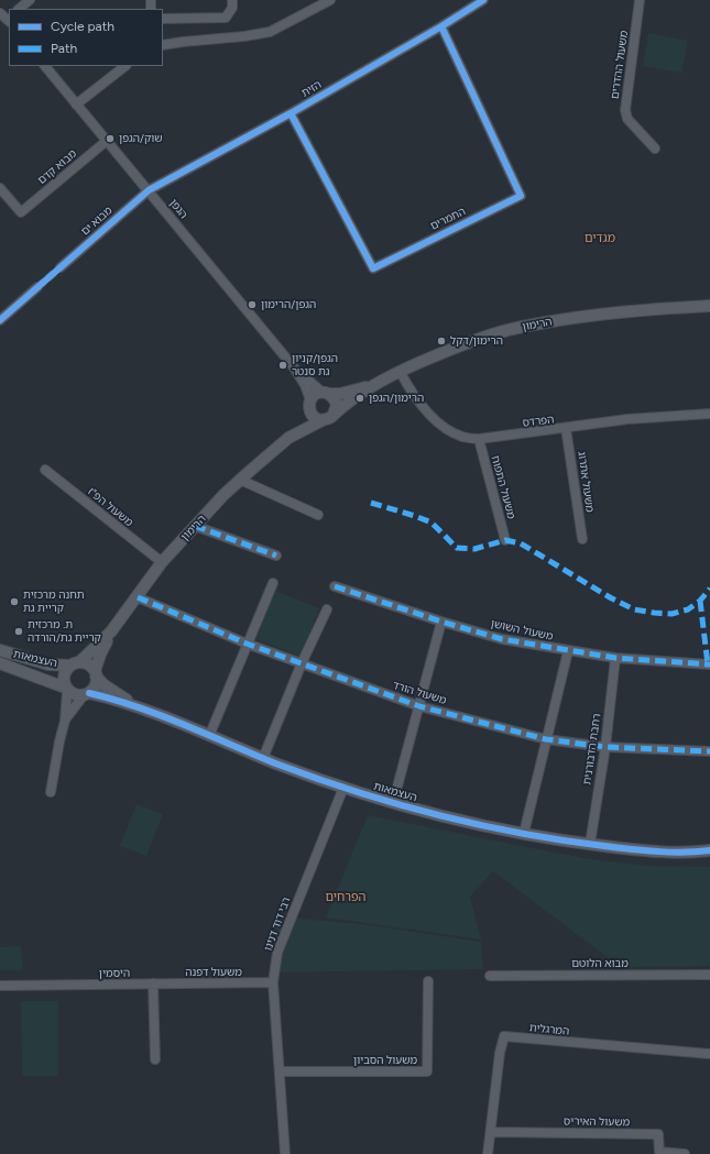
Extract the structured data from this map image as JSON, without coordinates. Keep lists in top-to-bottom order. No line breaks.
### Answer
{"streets":{"street":["משעול ההדרים","הזית","מבוא קדם","הגפן","התמרים","מבוא ים","הרימון","הפרדס","משעול אתרוג","משעול התפוח","משעול הפ\"ז","משעול השושן","העצמאות","משעול הורד","רחבת הדבורנית","רבי דוד דנינו","מבוא הלוטם","משעול דפנה","היסמין","המרגלית","משעול הסביון","משעול האיריס"]},"crossings":[["הזית","הגפן"],["הזית","התמרים"],["הזית","מבוא ים"],["מבוא קדם","הגפן"],["הגפן","מבוא ים"],["הגפן","הרימון"],["הרימון","הפרדס"],["הרימון","משעול הפ\"ז"],["הרימון","העצמאות"],["הרימון","משעול הורד"],["הפרדס","משעול אתרוג"],["הפרדס","משעול התפוח"],["משעול השושן","רחבת הדבורנית"],["העצמאות","רחבת הדבורנית"],["העצמאות","רבי דוד דנינו"],["משעול הורד","רחבת הדבורנית"],["רבי דוד דנינו","משעול דפנה"],["רבי דוד דנינו","משעול הסביון"],["משעול דפנה","היסמין"],["המרגלית","משעול האיריס"]],"districts":["מגדים","הפרחים"],"places":["שוק/הגפן","הגפן/הרימון","הרימון/דקל","הגפן/קניון גת סנטר","הרימון/הגפן","תחנה מרכזית קריית גת","ת. מרכזית קריית גת/הורדה"],"legend":["Cycle path","Path"]}
